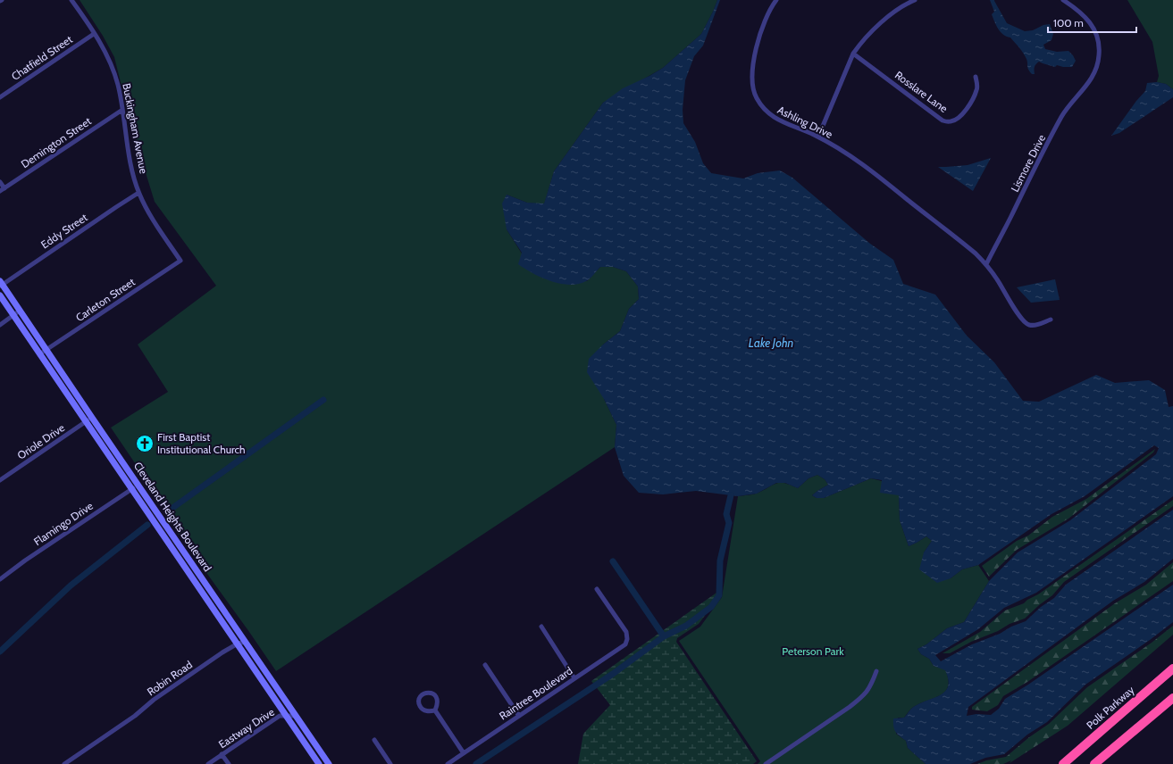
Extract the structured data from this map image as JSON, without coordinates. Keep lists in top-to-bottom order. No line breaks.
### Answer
{"streets":{"highway":["Polk Parkway"],"street":["Chatfield Street","Rosslare Lane","Ashling Drive","Buckingham Avenue","Demington Street","Lismore Drive","Eddy Street","Carleton Street","Oriole Drive","Cleveland Heights Boulevard","Flamingo Drive","Robin Road","Raintree Boulevard","Eastway Drive"]},"crossings":[["Chatfield Street","Buckingham Avenue"],["Ashling Drive","Lismore Drive"],["Buckingham Avenue","Demington Street"],["Buckingham Avenue","Eddy Street"],["Buckingham Avenue","Carleton Street"],["Eddy Street","Cleveland Heights Boulevard"],["Carleton Street","Cleveland Heights Boulevard"],["Oriole Drive","Cleveland Heights Boulevard"],["Cleveland Heights Boulevard","Flamingo Drive"],["Cleveland Heights Boulevard","Robin Road"],["Cleveland Heights Boulevard","Eastway Drive"]],"water":["Lake John"],"parks":["Peterson Park"],"places":{"church":["First Baptist Institutional Church"]},"scale_bar":"100 m"}
